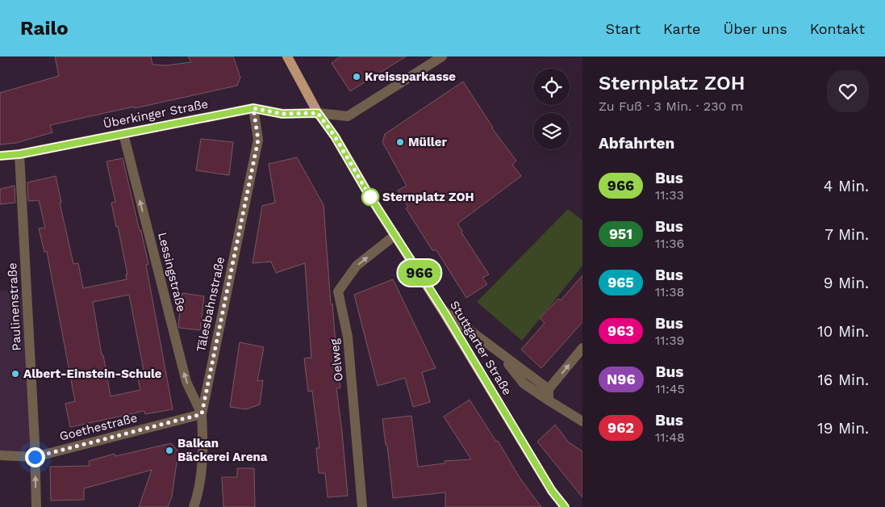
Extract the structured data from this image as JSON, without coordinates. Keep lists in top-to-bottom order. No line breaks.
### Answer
{"streets":{"main road":["Überkinger Straße","Stuttgarter Straße"],"street":["Lessingstraße","Tälesbahnstraße","Paulinenstraße","Oelweg","Goethestraße"]},"crossings":[["Überkinger Straße","Lessingstraße"],["Überkinger Straße","Tälesbahnstraße"],["Überkinger Straße","Paulinenstraße"],["Überkinger Straße","Stuttgarter Straße"],["Lessingstraße","Tälesbahnstraße"],["Lessingstraße","Goethestraße"],["Tälesbahnstraße","Goethestraße"],["Paulinenstraße","Goethestraße"],["Stuttgarter Straße","Oelweg"]],"one_way":["Lessingstraße","Oelweg"],"places":["Kreissparkasse","Müller","Sternplatz ZOH","Albert-Einstein-Schule","Balkan Bäckerei Arena"],"lines":["bus line 966"],"page":{"header":"Railo","nav":["Start","Karte","Über uns","Kontakt"],"on_map":"966","heading":[["Sternplatz ZOH","Zu Fuß · 3 Min. · 230 m"],"Abfahrten"],"list":[{"mark":"966","name":"Bus","note":"11:33","value":"4 Min."},{"mark":"951","name":"Bus","note":"11:36","value":"7 Min."},{"mark":"965","name":"Bus","note":"11:38","value":"9 Min."},{"mark":"963","name":"Bus","note":"11:39","value":"10 Min."},{"mark":"N96","name":"Bus","note":"11:45","value":"16 Min."},{"mark":"962","name":"Bus","note":"11:48","value":"19 Min."}]}}
